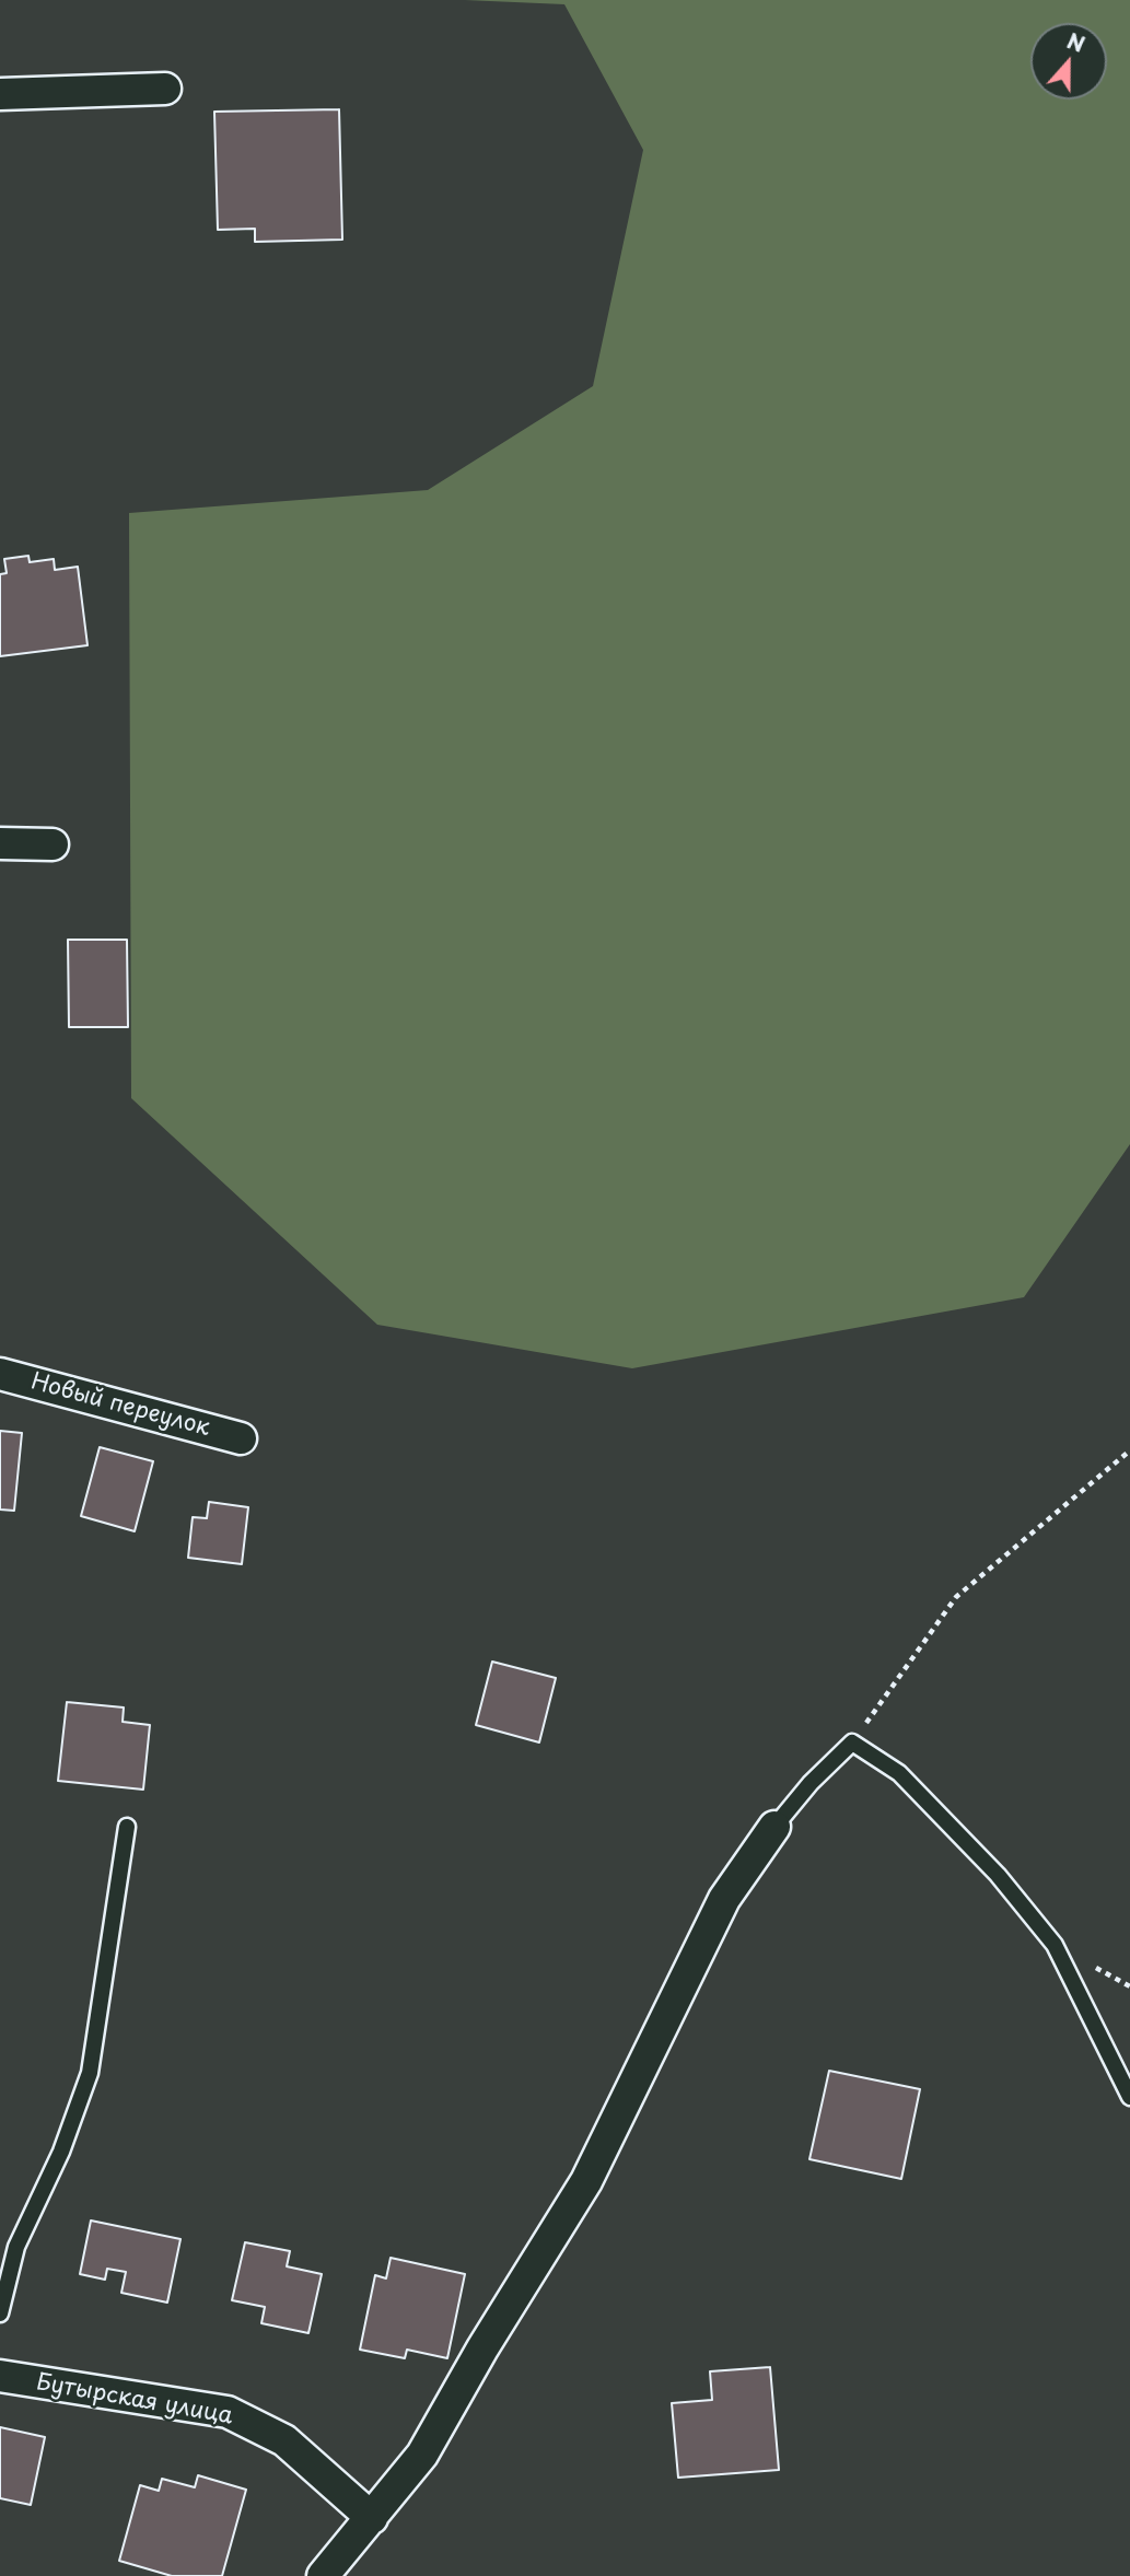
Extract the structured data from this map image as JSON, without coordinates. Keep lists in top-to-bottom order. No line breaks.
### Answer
{"streets":{"street":["Новый переулок","Бутырская улица"]},"north":"top"}
